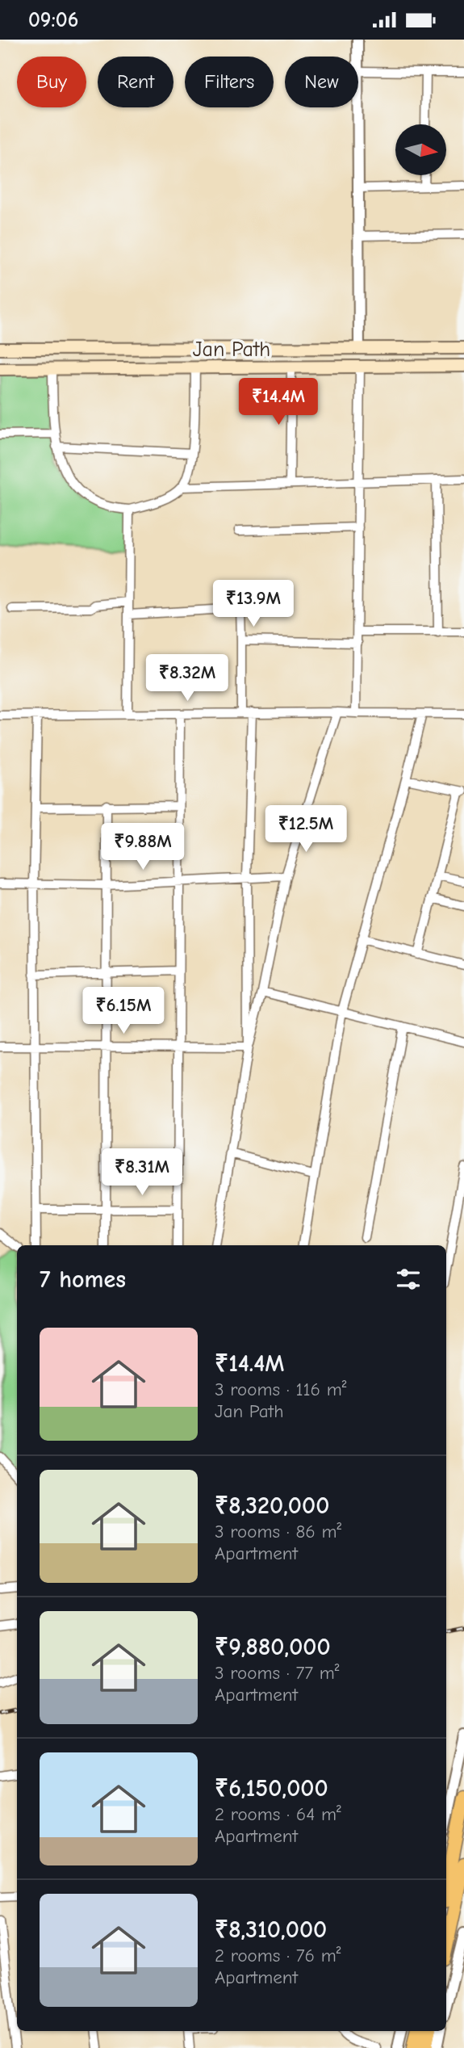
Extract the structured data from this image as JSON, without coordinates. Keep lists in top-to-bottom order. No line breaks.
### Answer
{"streets":{"main road":["Jan Path"]},"north":"right","page":{"status":"09:06","chip":["Buy","Rent","Filters","New"],"price":["₹14.4M","₹13.9M","₹8.32M","₹12.5M","₹9.88M","₹6.15M","₹8.31M"],"heading":"7 homes","list":[{"name":"₹14.4M","note":"3 rooms · 116 m² · Jan Path"},{"name":"₹8,320,000","note":"3 rooms · 86 m² · Apartment"},{"name":"₹9,880,000","note":"3 rooms · 77 m² · Apartment"},{"name":"₹6,150,000","note":"2 rooms · 64 m² · Apartment"},{"name":"₹8,310,000","note":"2 rooms · 76 m² · Apartment"}]}}
